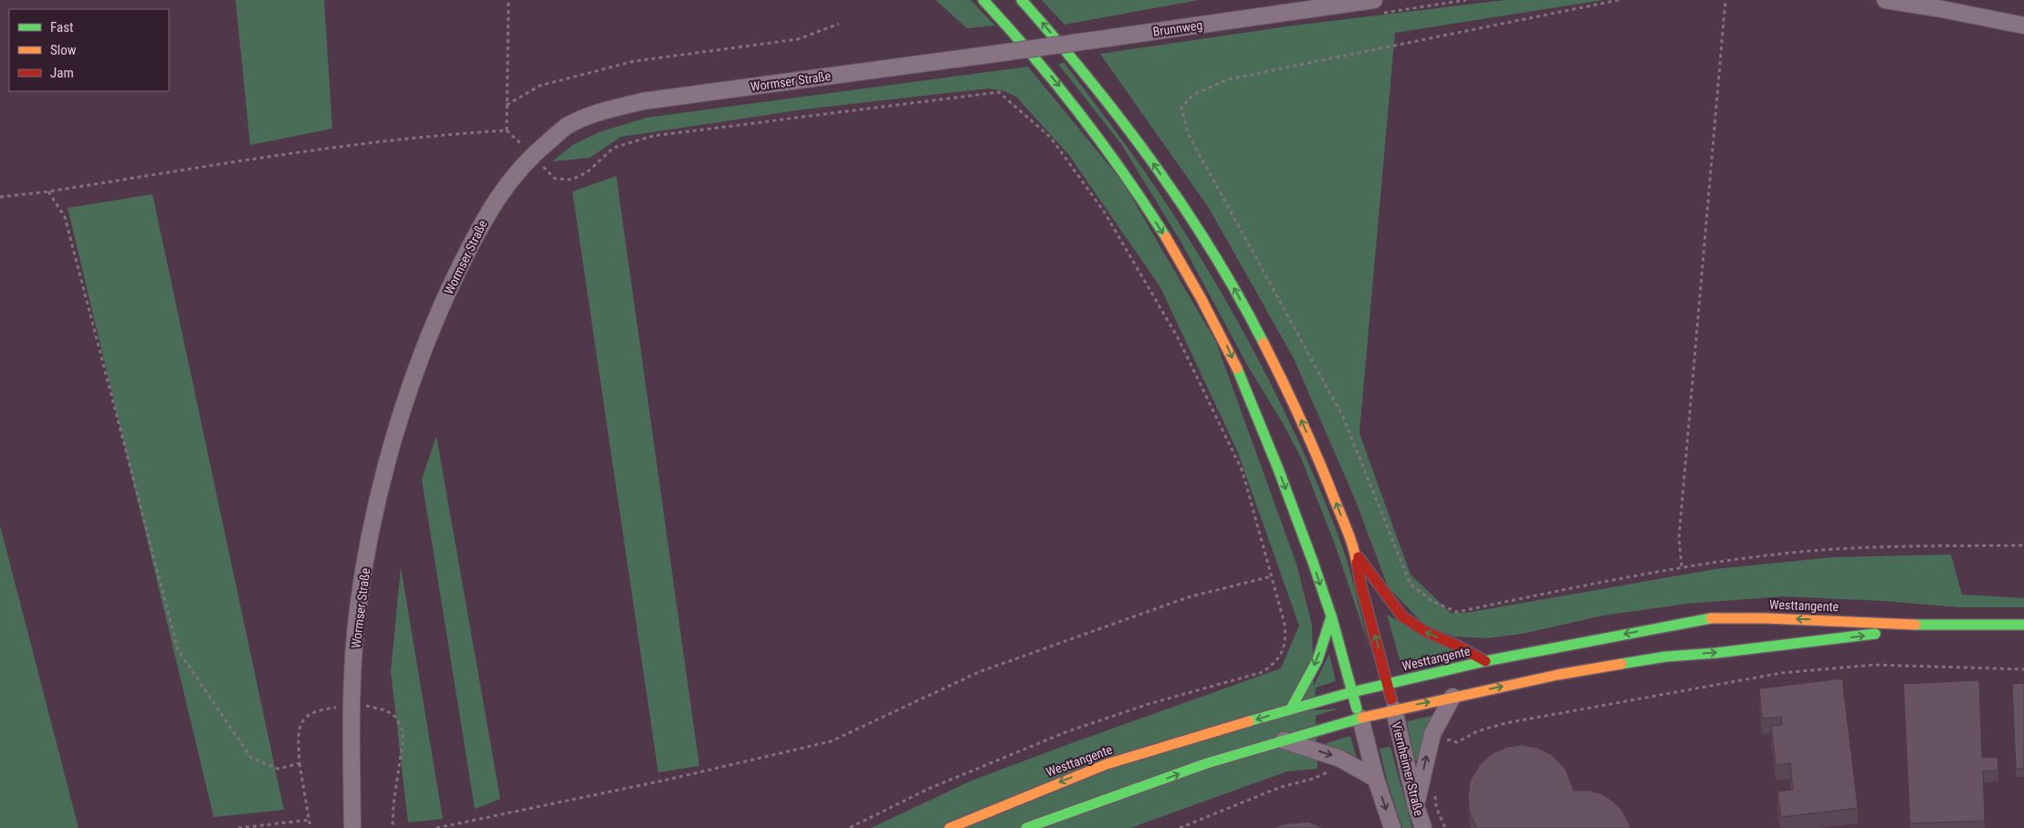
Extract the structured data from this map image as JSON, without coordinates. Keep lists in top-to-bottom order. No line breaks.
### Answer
{"streets":{"main road":["Westtangente"],"street":["Brunnweg","Wormser Straße","Viernheimer Straße"]},"crossings":[["Brunnweg","Wormser Straße"],["Westtangente","Viernheimer Straße"]],"legend":["Fast","Slow","Jam"]}
